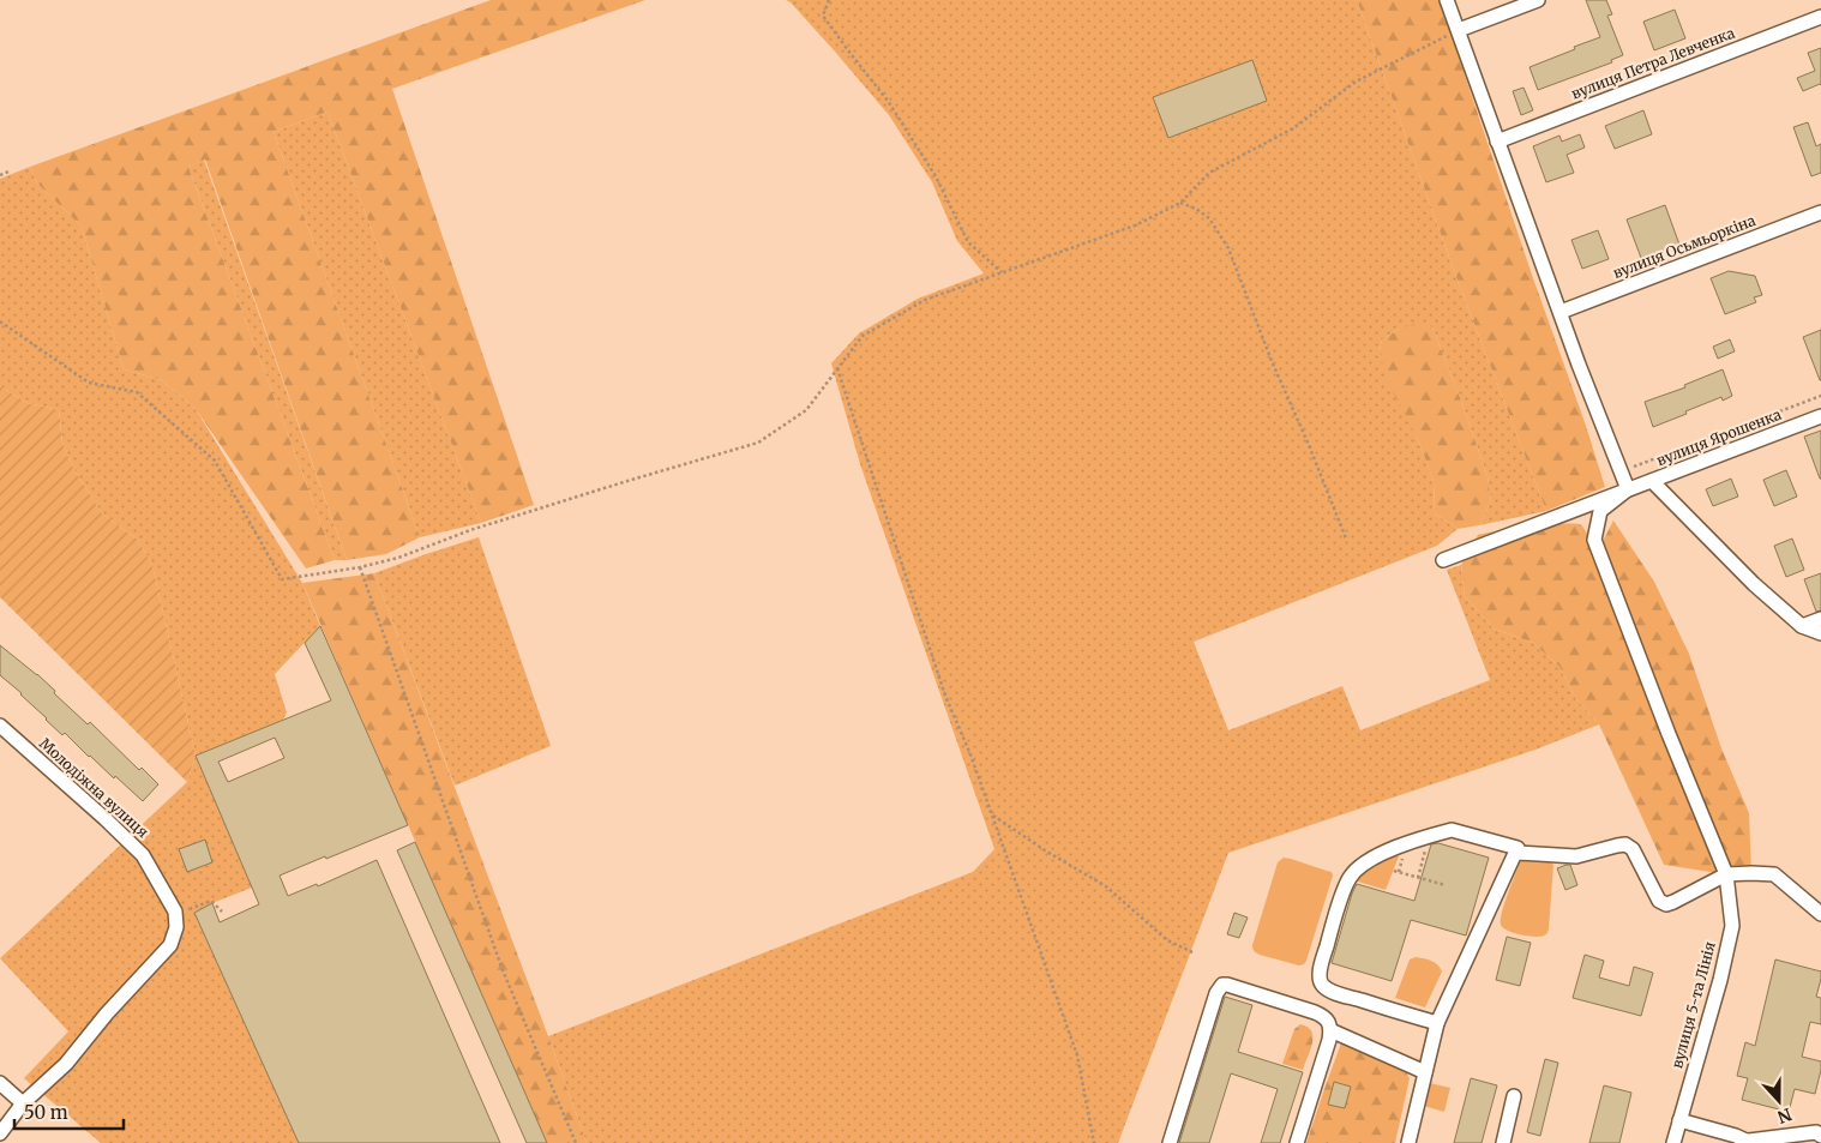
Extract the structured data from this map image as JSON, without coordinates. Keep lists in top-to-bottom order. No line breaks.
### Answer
{"streets":{"street":["вулиця Петра Левченка","вулиця Осьмьоркіна","вулиця Ярошенка","Молодіжна вулиця","вулиця 5-та Лінія"]},"crossings":[["вулиця Ярошенка","вулиця 5-та Лінія"]],"scale_bar":"50 m","north":"bottom"}
